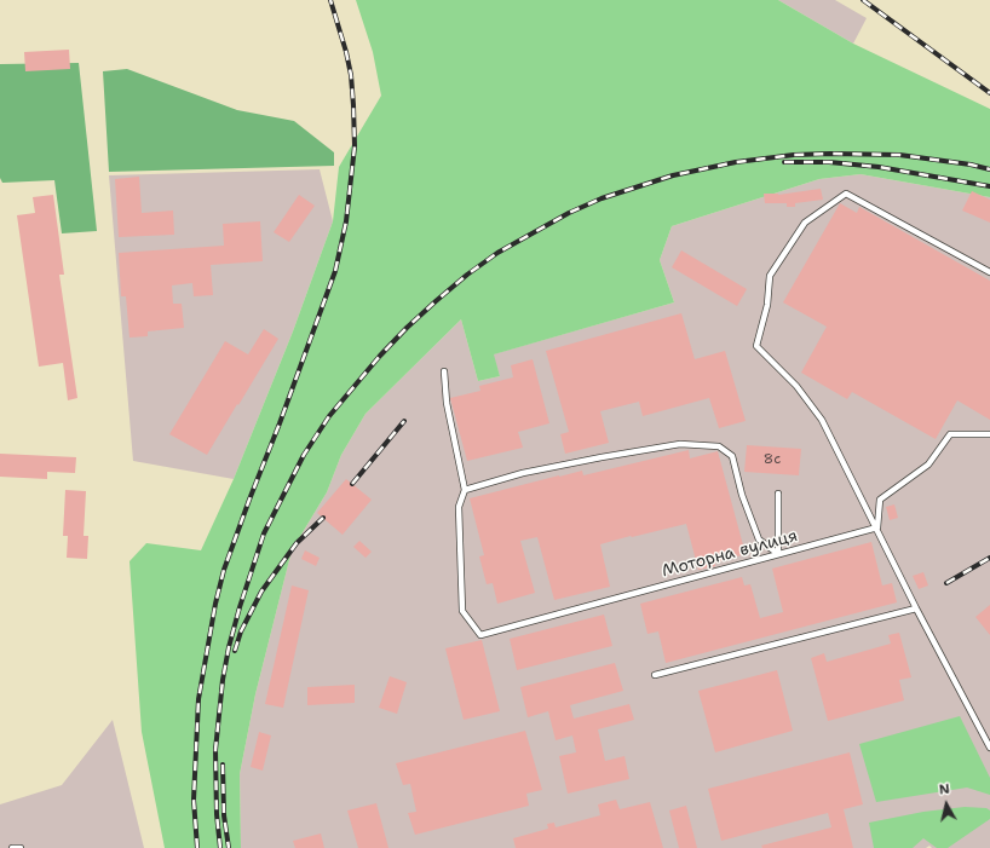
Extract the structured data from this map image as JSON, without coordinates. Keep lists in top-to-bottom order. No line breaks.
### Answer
{"streets":{"lane":["Моторна вулиця"]},"house_numbers":["8с"],"north":"top"}
